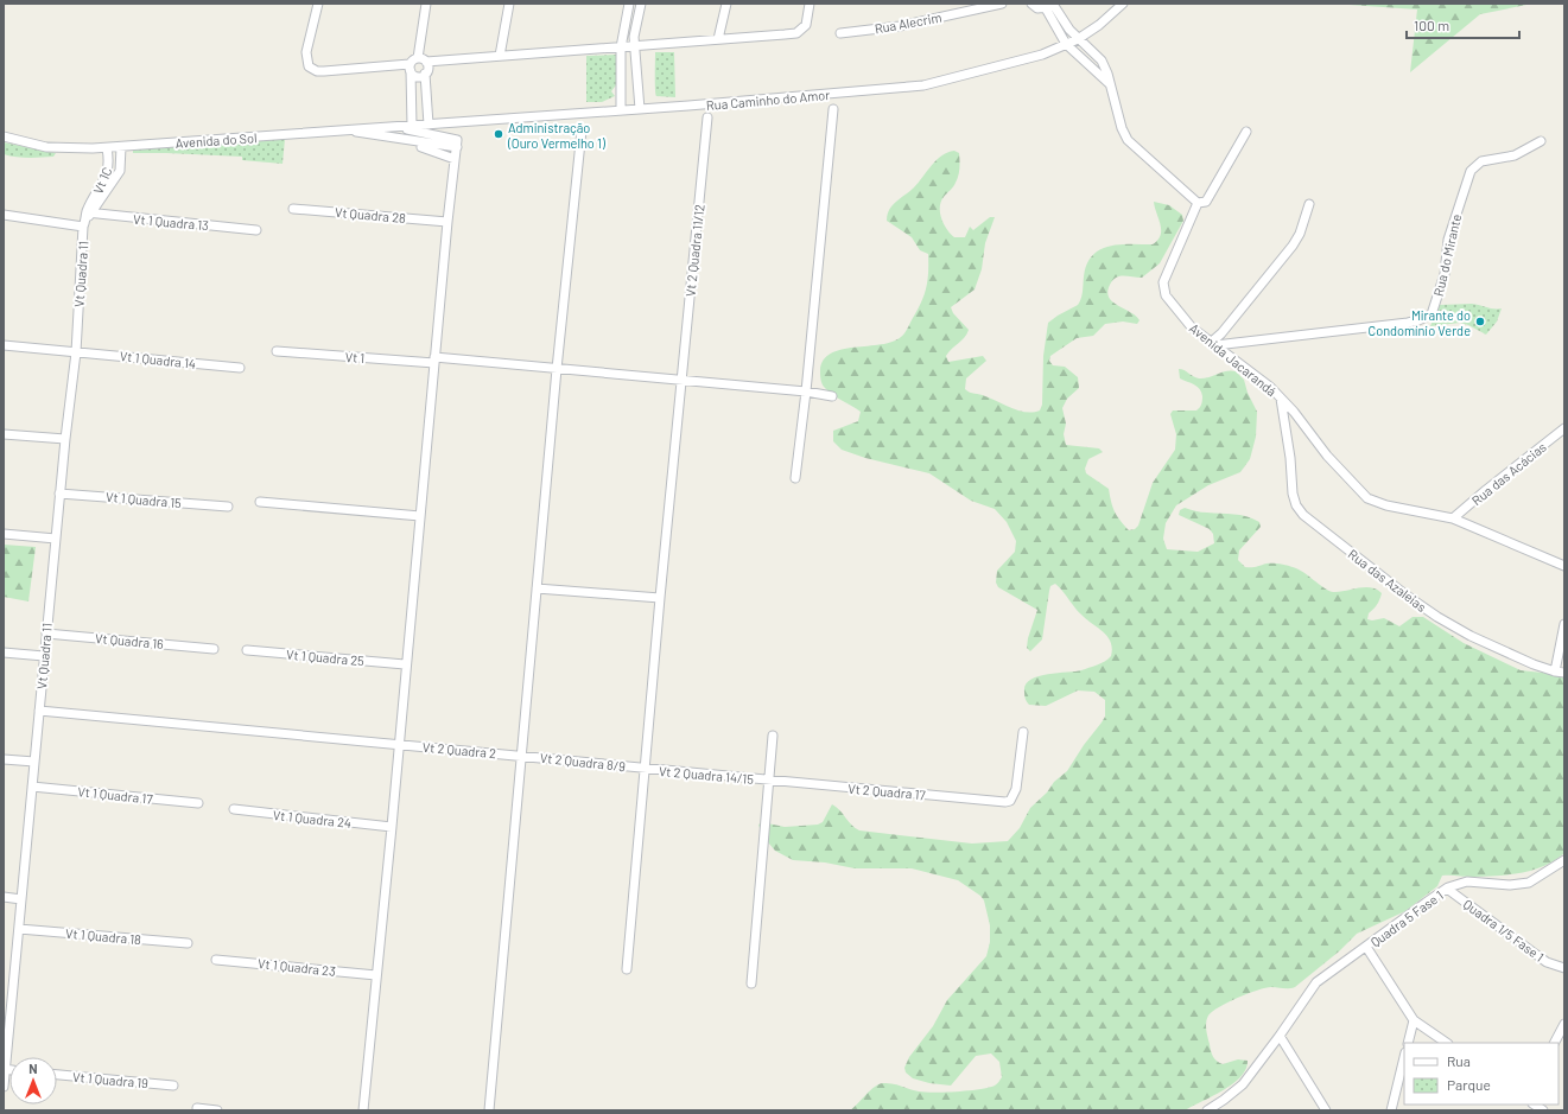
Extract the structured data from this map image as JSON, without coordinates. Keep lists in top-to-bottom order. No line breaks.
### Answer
{"streets":{"street":["Rua Alecrim","Rua Caminho do Amor","Avenida do Sol","Vt 1C","Vt Quadra 28","Vt 1 Quadra 13","Vt 2 Quadra 11/12","Rua do Mirante","Vt Quadra 11","Vt 1","Vt 1 Quadra 14","Avenida Jacarandá","Rua das Acácias","Vt 1 Quadra 15","Rua das Azaleias","Vt Quadra 16","Vt 1 Quadra 25","Vt 2 Quadra 2","Vt 2 Quadra 8/9","Vt 2 Quadra 14/15","Vt 2 Quadra 17","Vt 1 Quadra 17","Vt 1 Quadra 24","Quadra 5 Fase 1","Quadra 1/5 Fase 1","Vt 1 Quadra 18","Vt 1 Quadra 23","Vt 1 Quadra 19"]},"crossings":[["Rua Caminho do Amor","Avenida do Sol"],["Avenida do Sol","Vt 1C"],["Vt 1C","Vt 1 Quadra 13"],["Vt 1C","Vt Quadra 11"],["Vt 1 Quadra 13","Vt Quadra 11"],["Vt 2 Quadra 11/12","Vt 1"],["Vt 2 Quadra 11/12","Vt 2 Quadra 8/9"],["Vt 2 Quadra 11/12","Vt 2 Quadra 14/15"],["Rua do Mirante","Avenida Jacarandá"],["Vt Quadra 11","Vt 1 Quadra 14"],["Vt Quadra 11","Vt 1 Quadra 15"],["Vt Quadra 11","Vt Quadra 16"],["Vt Quadra 11","Vt 2 Quadra 2"],["Vt Quadra 11","Vt 1 Quadra 17"],["Vt Quadra 11","Vt 1 Quadra 18"],["Avenida Jacarandá","Rua das Acácias"],["Avenida Jacarandá","Rua das Azaleias"],["Vt 2 Quadra 2","Vt 2 Quadra 8/9"],["Vt 2 Quadra 8/9","Vt 2 Quadra 14/15"],["Vt 2 Quadra 14/15","Vt 2 Quadra 17"],["Quadra 5 Fase 1","Quadra 1/5 Fase 1"]],"places":["Administração (Ouro Vermelho 1)","Mirante do Condomínio Verde"],"legend":["Rua","Parque"],"scale_bar":"100 m","north":"top"}
